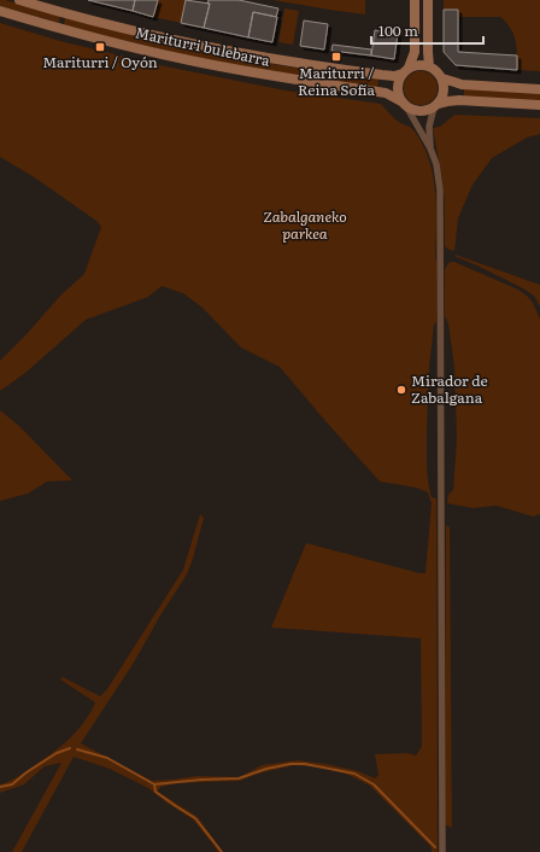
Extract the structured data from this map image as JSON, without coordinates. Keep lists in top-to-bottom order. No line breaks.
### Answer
{"streets":{"main road":["Mariturri bulebarra"]},"parks":["Zabalganeko parkea"],"places":{"transit":["Mariturri / Oyón","Mariturri / Reina Sofía"],"other":["Mirador de Zabalgana"]},"scale_bar":"100 m"}
